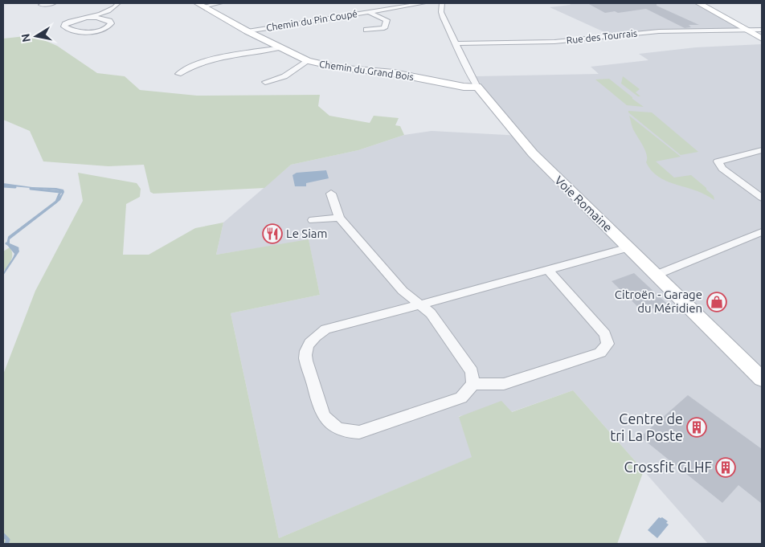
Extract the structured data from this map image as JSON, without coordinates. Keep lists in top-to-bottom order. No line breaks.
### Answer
{"streets":{"street":["Chemin du Pin Coupé","Rue des Tourrais","Chemin du Grand Bois","Voie Romaine"]},"crossings":[["Chemin du Pin Coupé","Chemin du Grand Bois"],["Rue des Tourrais","Voie Romaine"],["Chemin du Grand Bois","Voie Romaine"]],"places":{"restaurant":["Le Siam"],"shop":["Citroën - Garage du Méridien"],"building":["Centre de tri La Poste","Crossfit GLHF"]},"north":"left"}
